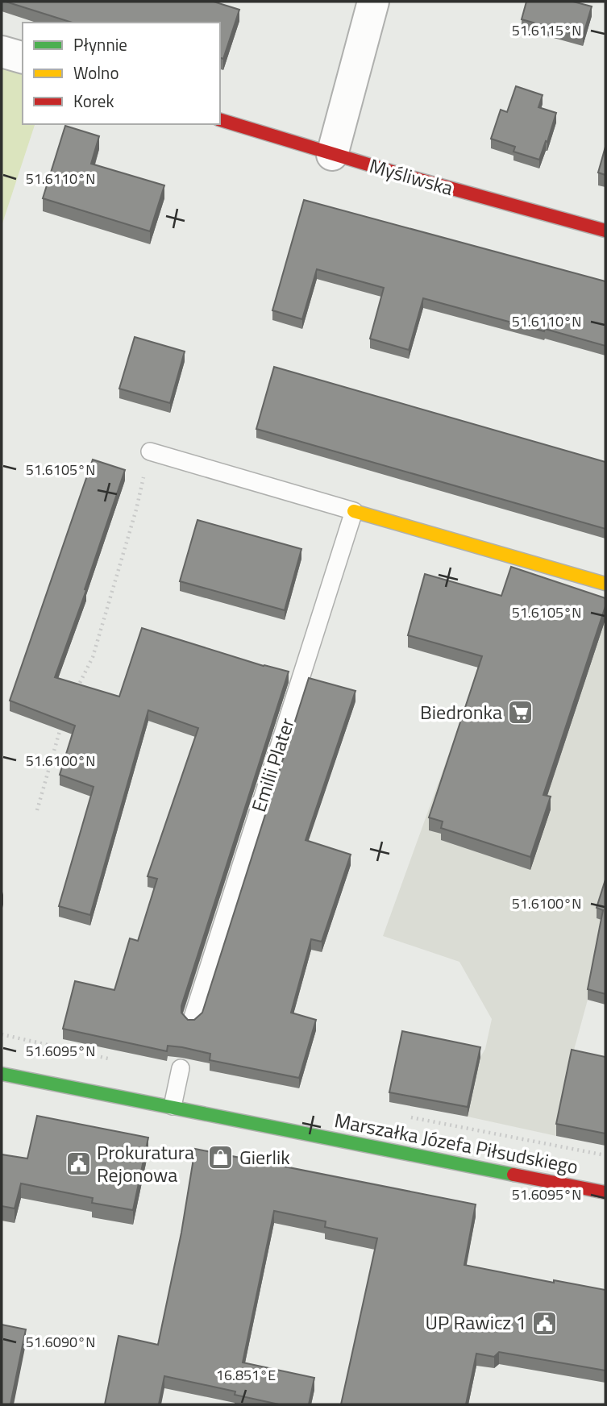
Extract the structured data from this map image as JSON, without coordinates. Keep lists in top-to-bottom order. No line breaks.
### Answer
{"streets":{"street":["Myśliwska","Marszałka Józefa Piłsudskiego"],"lane":["Emilii Plater"]},"places":{"supermarket":["Biedronka"],"shop":["Gierlik"],"public building":["Prokuratura Rejonowa","UP Rawicz 1"]},"legend":["Płynnie","Wolno","Korek"],"coordinates":["51.6115°N","51.6110°N","51.6105°N","51.6100°N","51.6095°N","51.6090°N","16.851°E"]}
